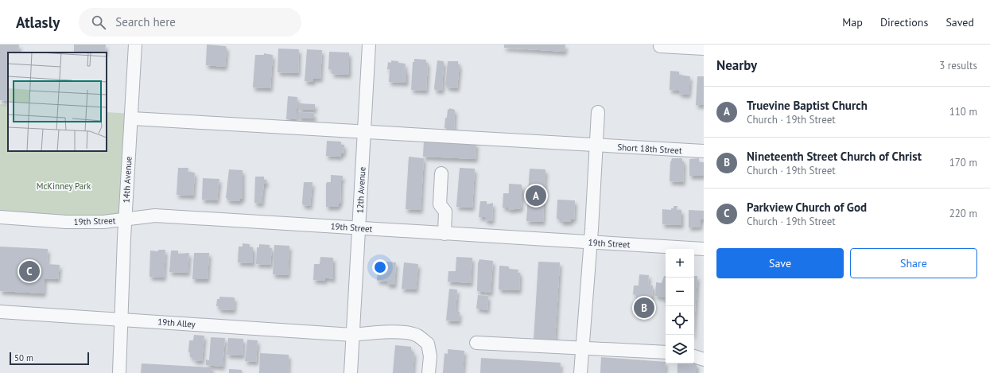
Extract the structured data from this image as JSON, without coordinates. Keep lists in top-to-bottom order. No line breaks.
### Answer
{"streets":{"street":["Short 18th Street","14th Avenue","12th Avenue","19th Street","19th Alley"]},"crossings":[["Short 18th Street","14th Avenue"],["Short 18th Street","12th Avenue"],["14th Avenue","19th Street"],["14th Avenue","19th Alley"],["12th Avenue","19th Street"],["12th Avenue","19th Alley"]],"parks":["McKinney Park"],"scale_bar":"50 m","page":{"header":"Atlasly","search":"Search here","nav":["Map","Directions","Saved"],"heading":["Nearby","3 results"],"list":[{"mark":"A","name":"Truevine Baptist Church","note":"Church · 19th Street","value":"110 m"},{"mark":"B","name":"Nineteenth Street Church of Christ","note":"Church · 19th Street","value":"170 m"},{"mark":"C","name":"Parkview Church of God","note":"Church · 19th Street","value":"220 m"}],"pins":["A","C","B"],"buttons":["Save","Share"],"map_buttons":["+","−"],"scale":"50 m"}}
